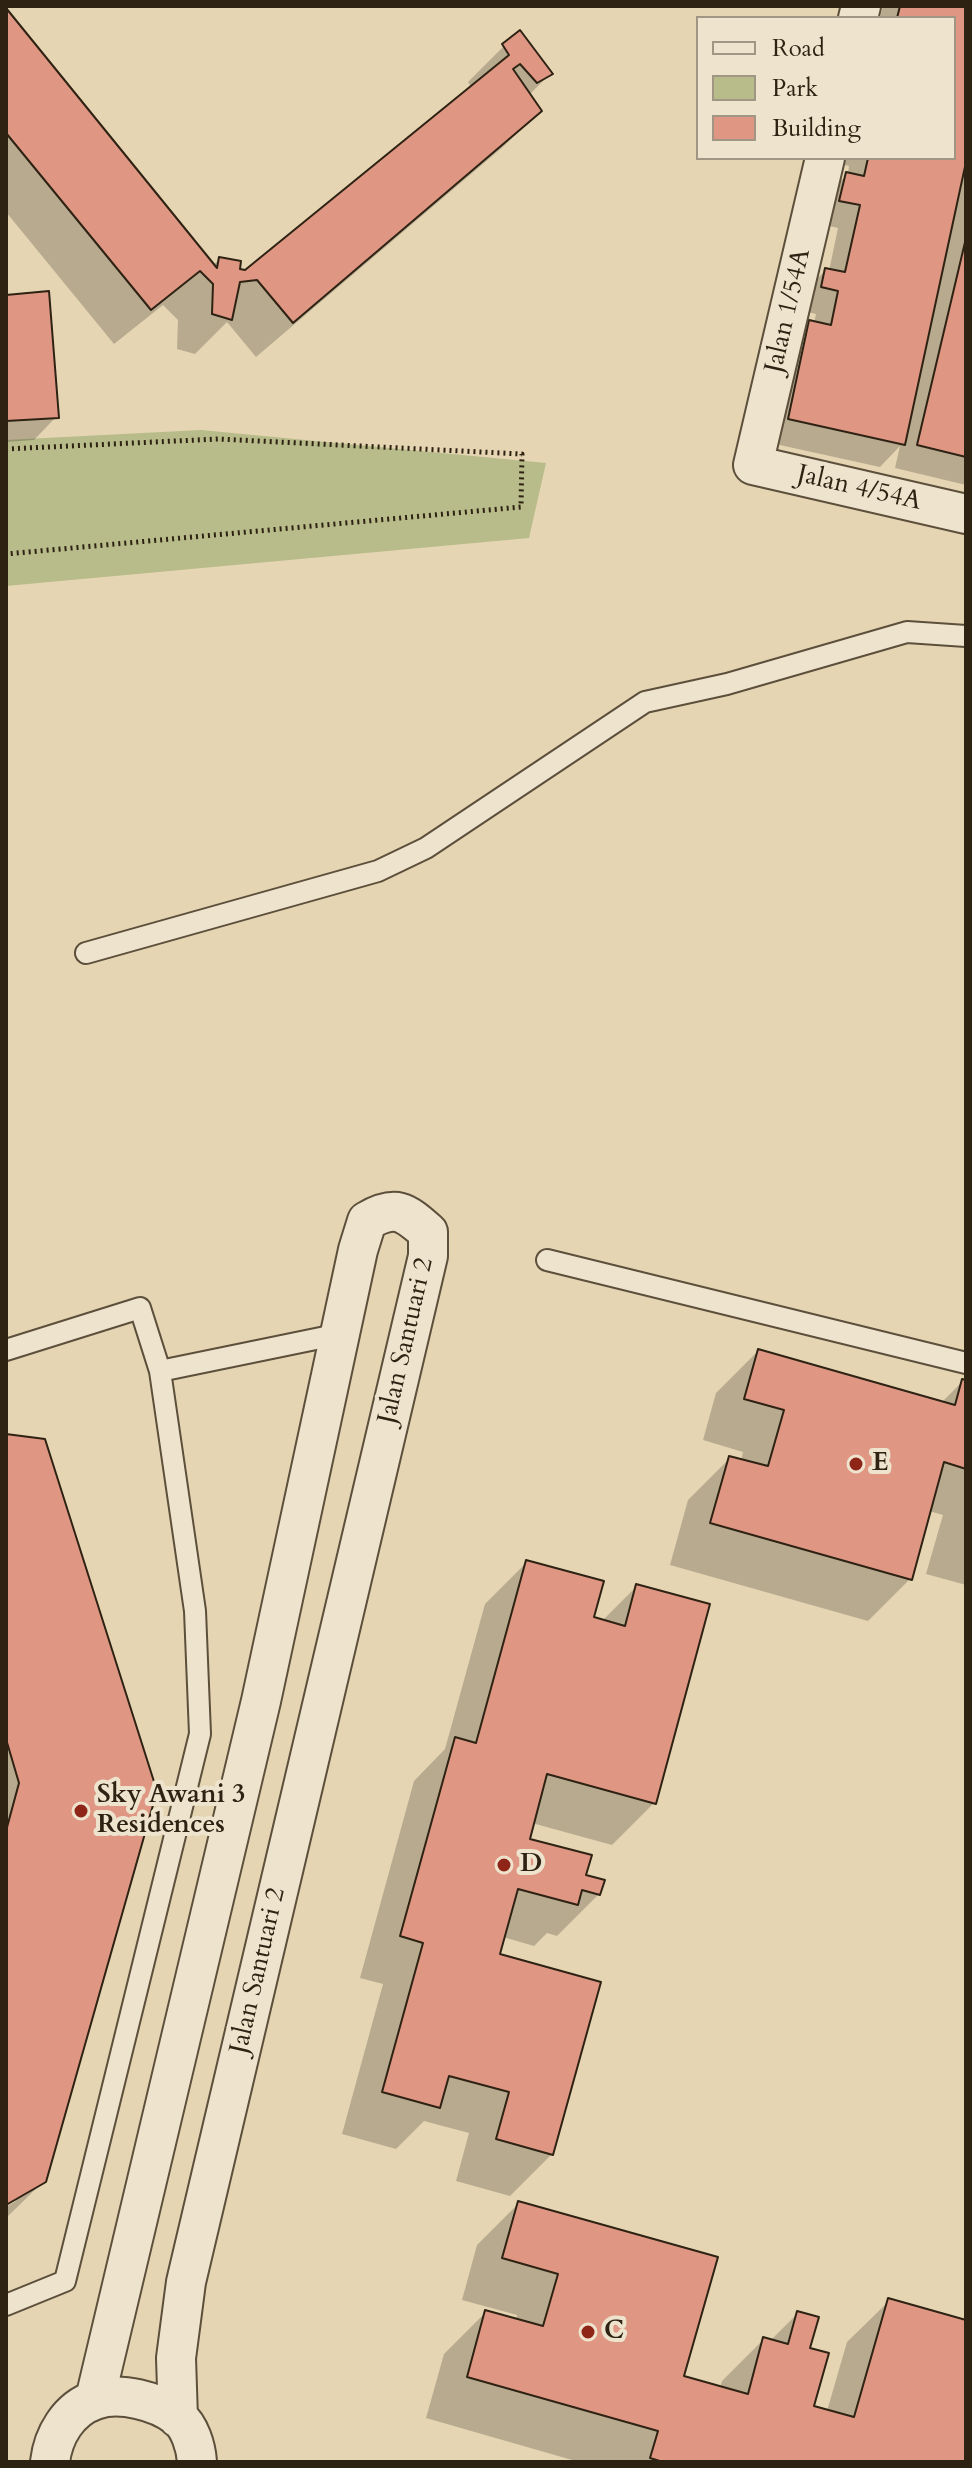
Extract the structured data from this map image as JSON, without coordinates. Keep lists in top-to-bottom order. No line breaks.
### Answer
{"streets":{"street":["Jalan 1/54A","Jalan 4/54A","Jalan Santuari 2"]},"crossings":[["Jalan 1/54A","Jalan 4/54A"]],"places":["E","Sky Awani 3 Residences","D","C"],"legend":["Road","Park","Building"]}
